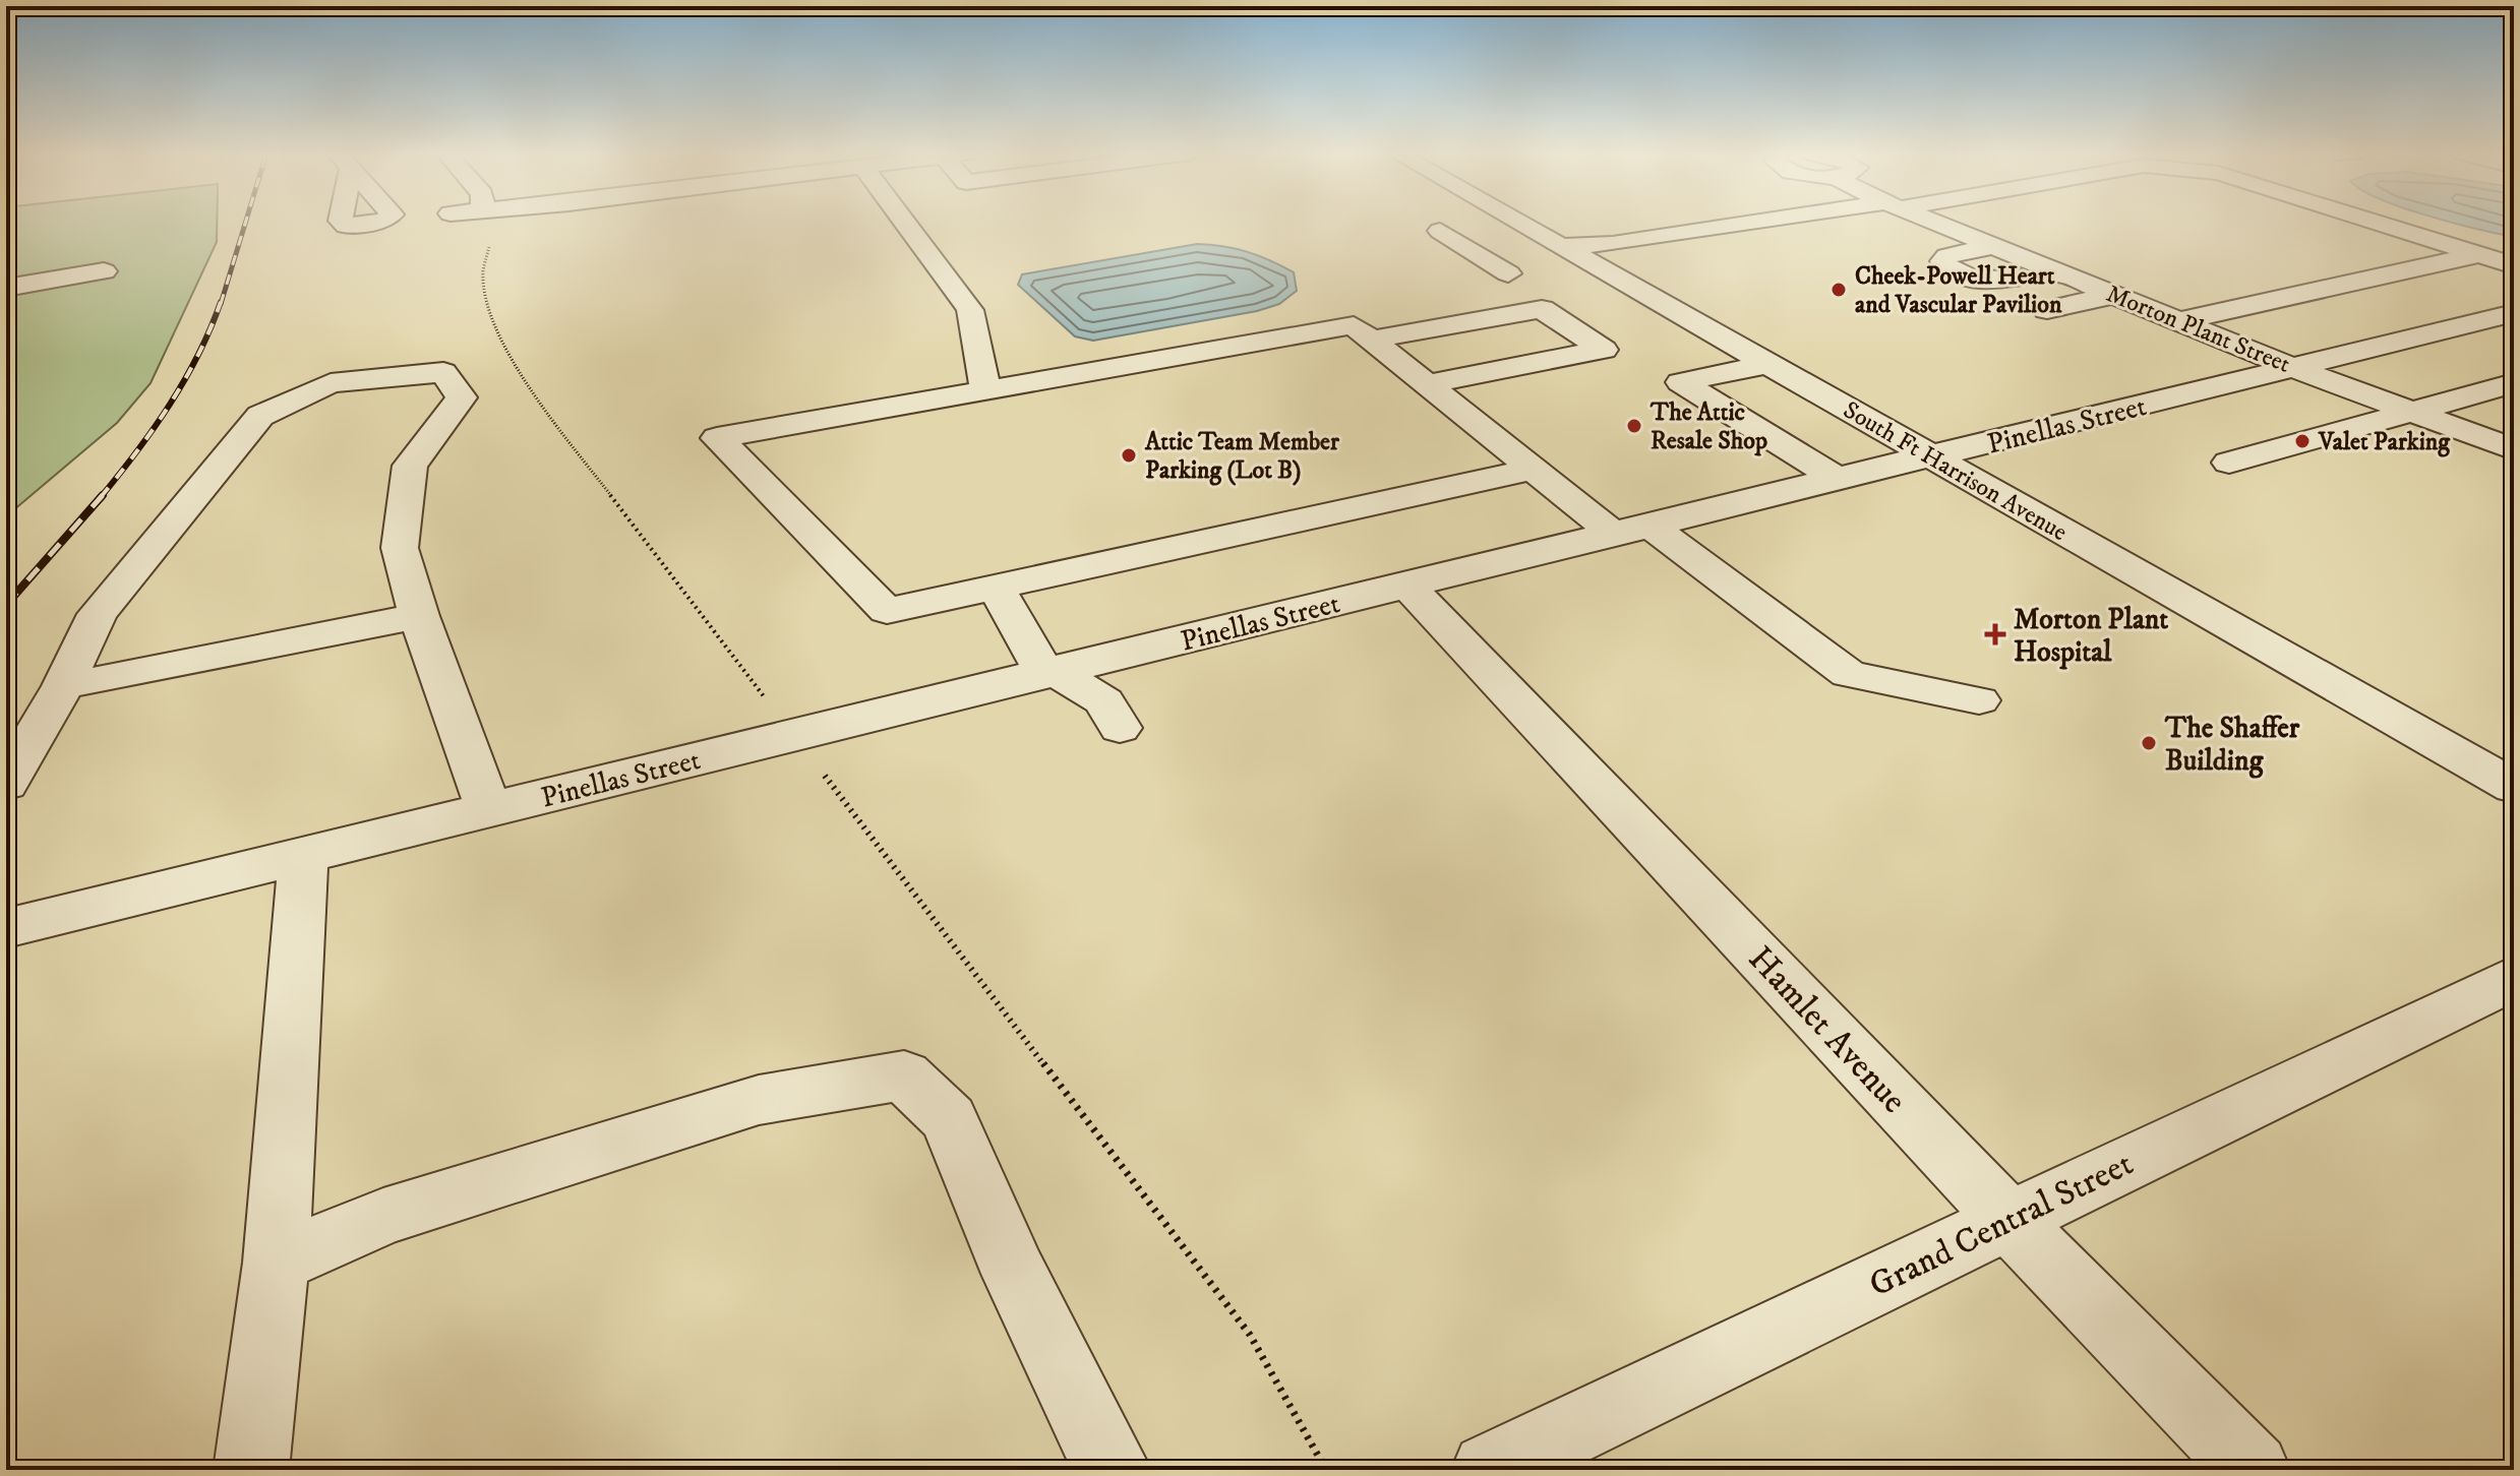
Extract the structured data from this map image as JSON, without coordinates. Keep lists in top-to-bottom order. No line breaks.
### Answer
{"streets":{"street":["Morton Plant Street","Pinellas Street","South Ft Harrison Avenue","Hamlet Avenue","Grand Central Street"]},"crossings":[["Morton Plant Street","Pinellas Street"],["Pinellas Street","South Ft Harrison Avenue"],["Pinellas Street","Hamlet Avenue"],["Hamlet Avenue","Grand Central Street"]],"places":{"other":["Cheek-Powell Heart and Vascular Pavilion","The Attic Resale Shop","Valet Parking","Attic Team Member Parking (Lot B)","The Shaffer Building"],"health":["Morton Plant Hospital"]}}
